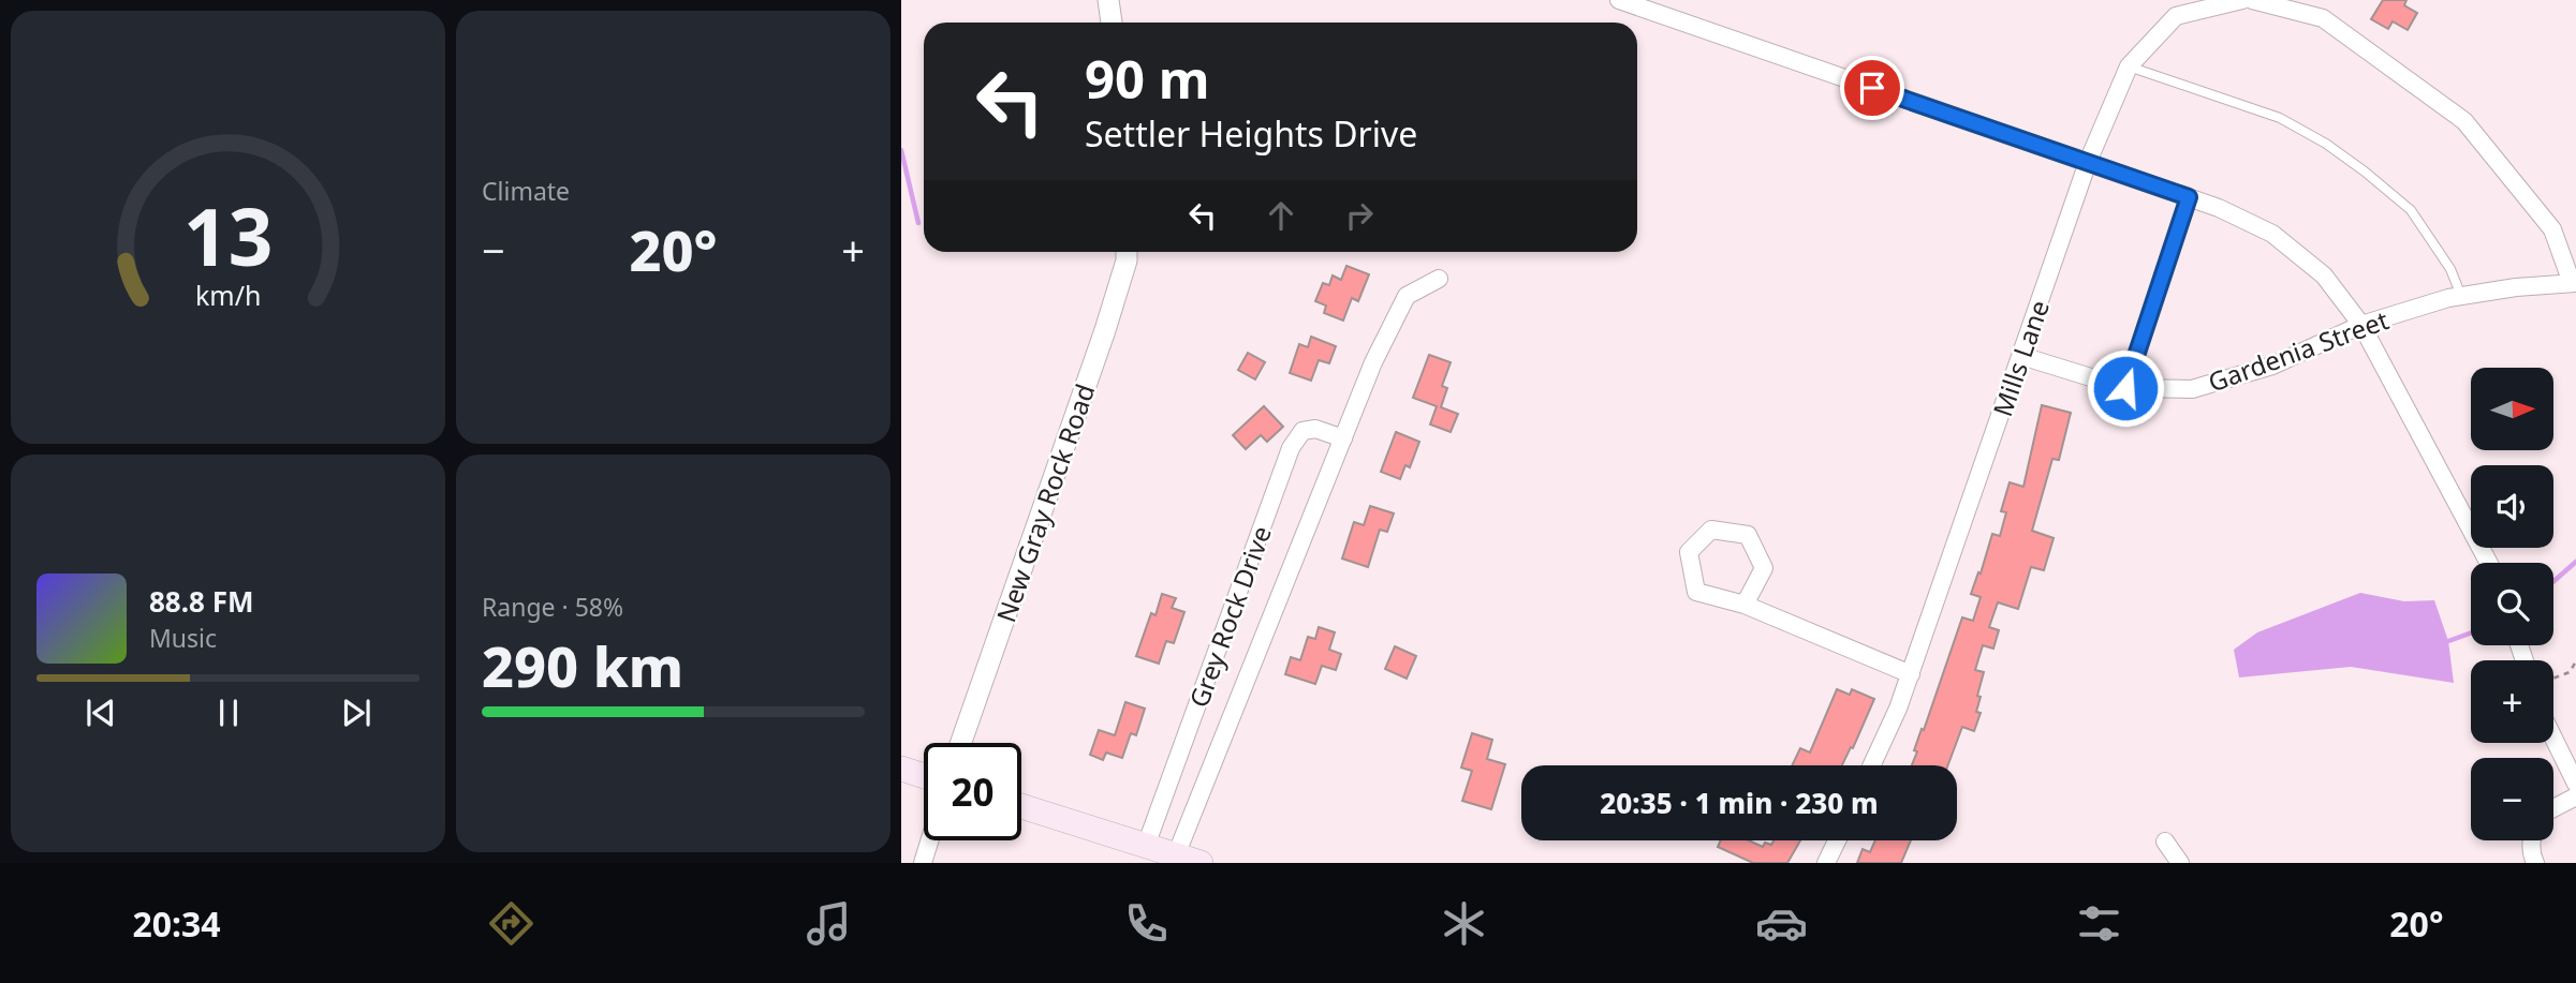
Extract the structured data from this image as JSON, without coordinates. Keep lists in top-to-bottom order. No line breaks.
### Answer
{"streets":{"street":["Gardenia Street","Mills Lane","New Gray Rock Road","Grey Rock Drive"]},"crossings":[["Gardenia Street","Mills Lane"]],"north":"right","page":{"tile":["Climate",["Range · 58%","290 km"]],"turn":["90 m","Settler Heights Drive"],"heat":["−","20°","+"],"map_buttons":["+","−"],"song":["88.8 FM","Music"],"limit":"20","trip":"20:35 · 1 min · 230 m","tabs":["20:34","20°"],"gauge":["13","km/h"]}}
